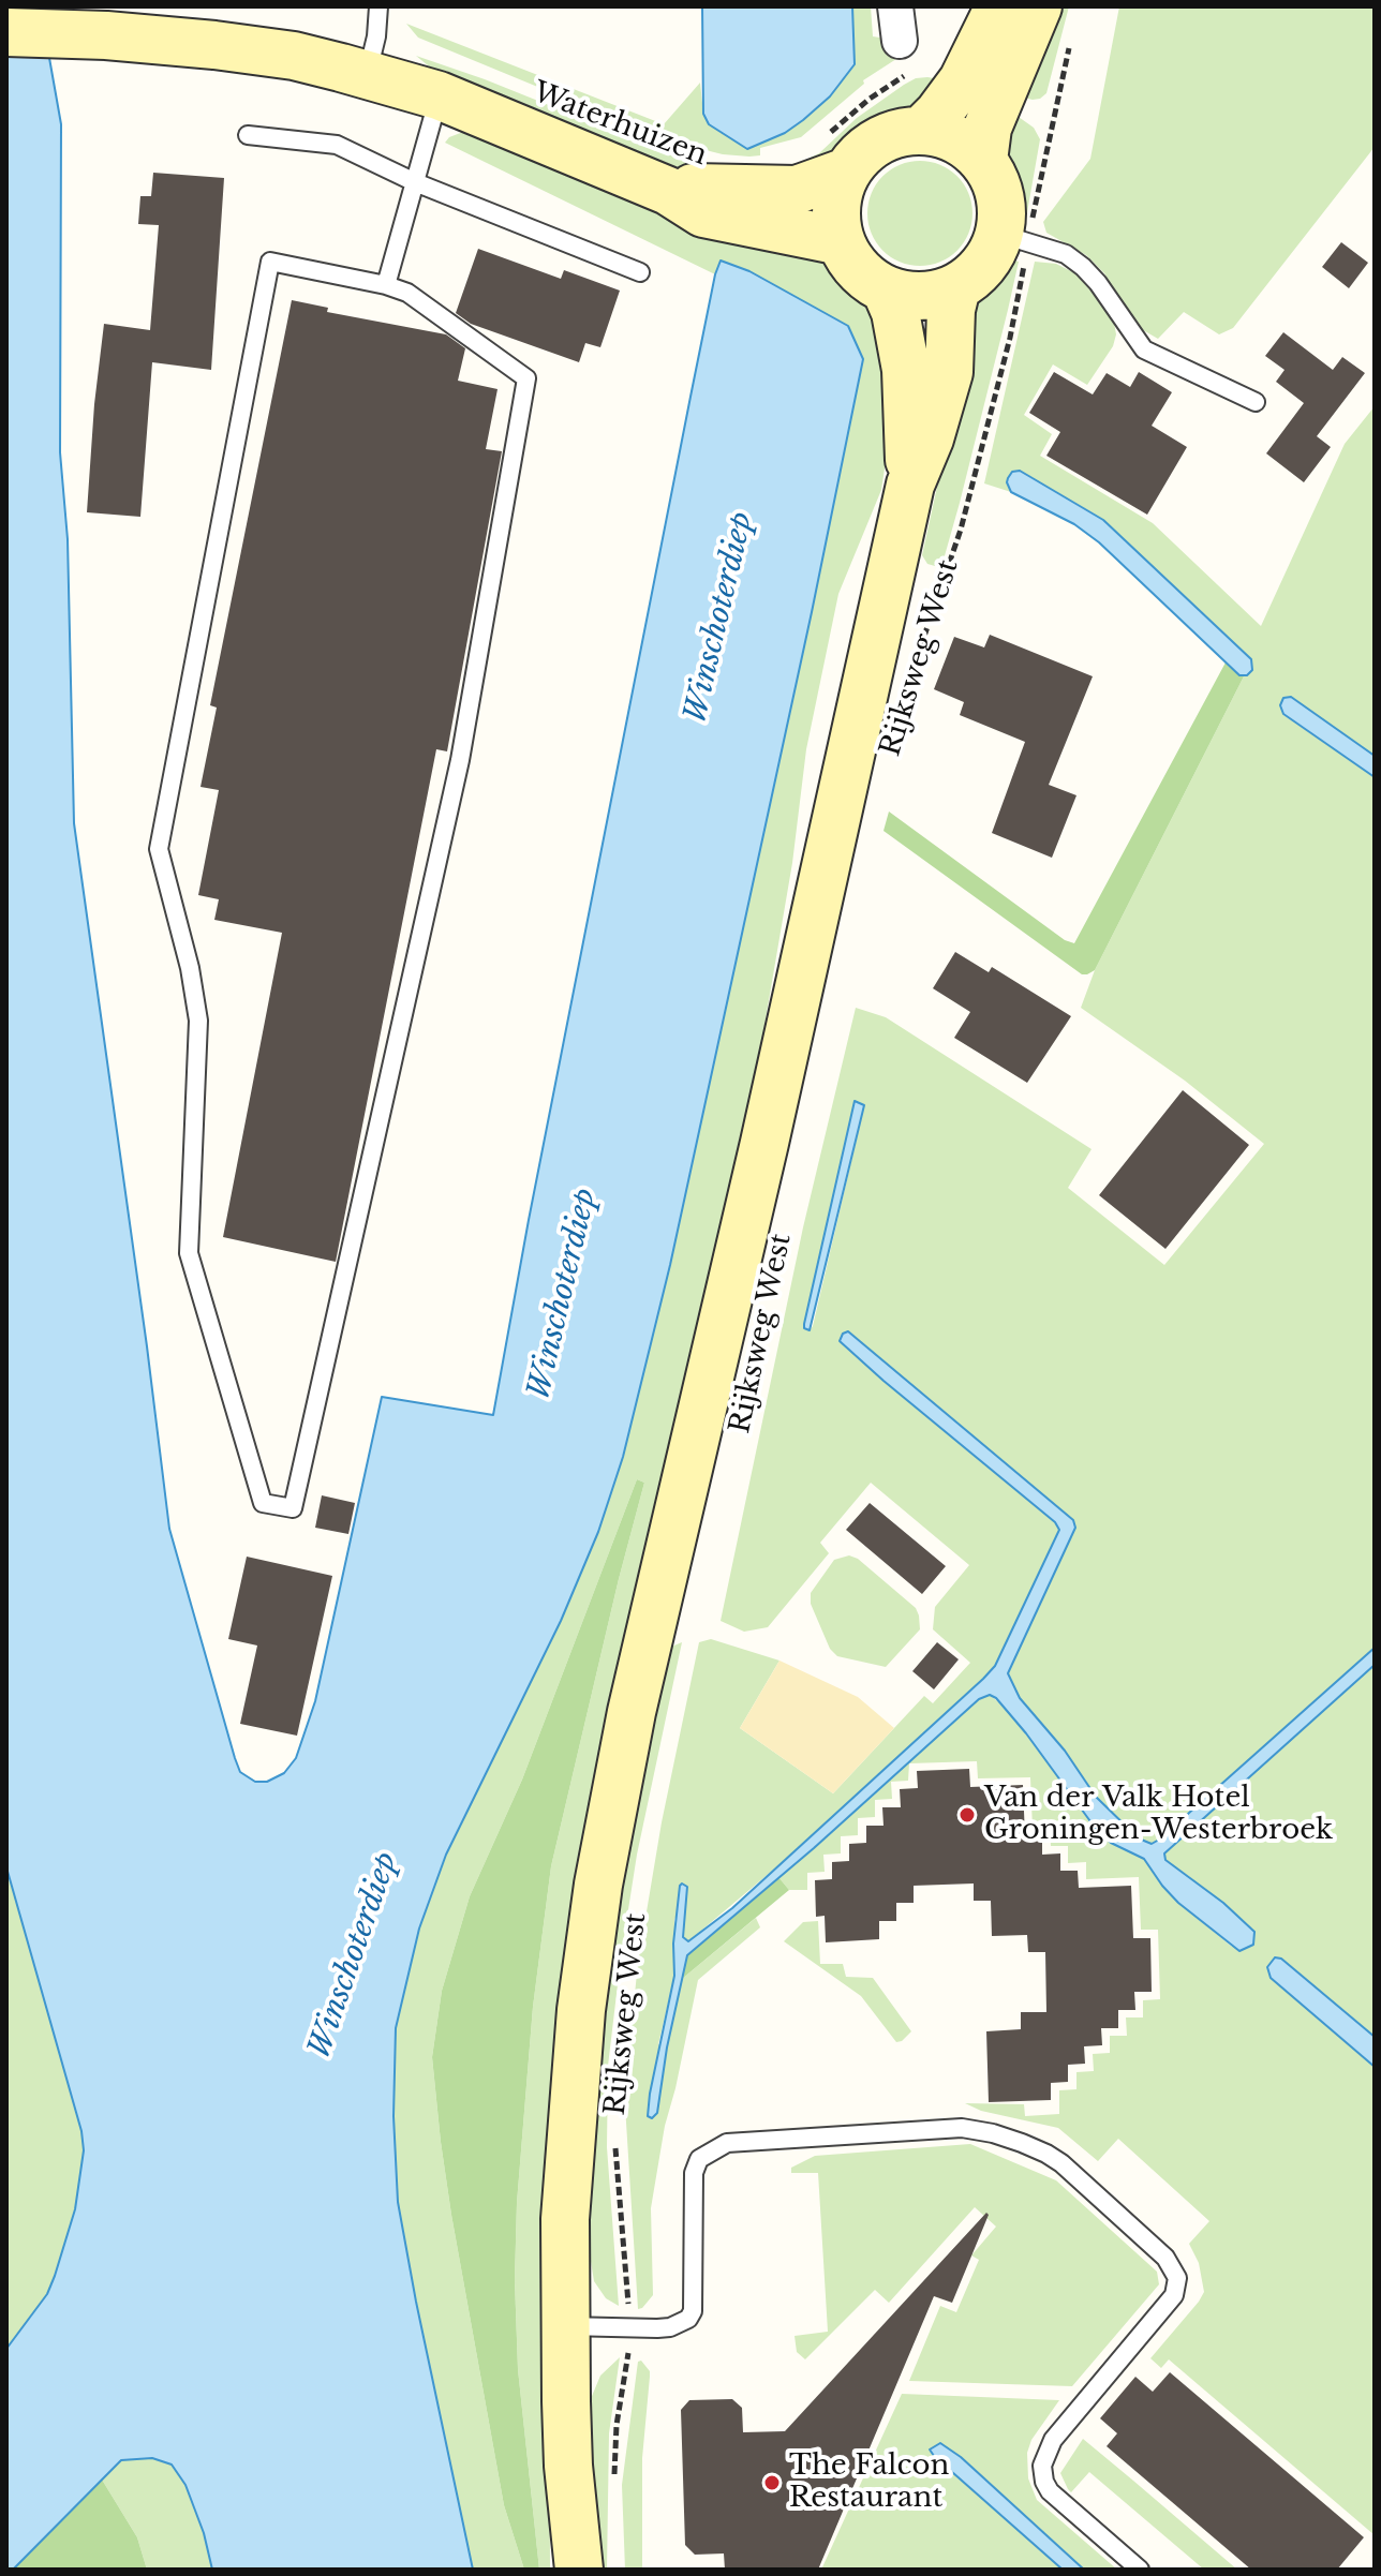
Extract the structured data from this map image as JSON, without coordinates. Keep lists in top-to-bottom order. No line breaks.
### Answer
{"streets":{"main road":["Waterhuizen","Rijksweg West"]},"crossings":[["Waterhuizen","Rijksweg West"]],"water":["Winschoterdiep"],"places":["Van der Valk Hotel Groningen-Westerbroek","The Falcon Restaurant"]}
